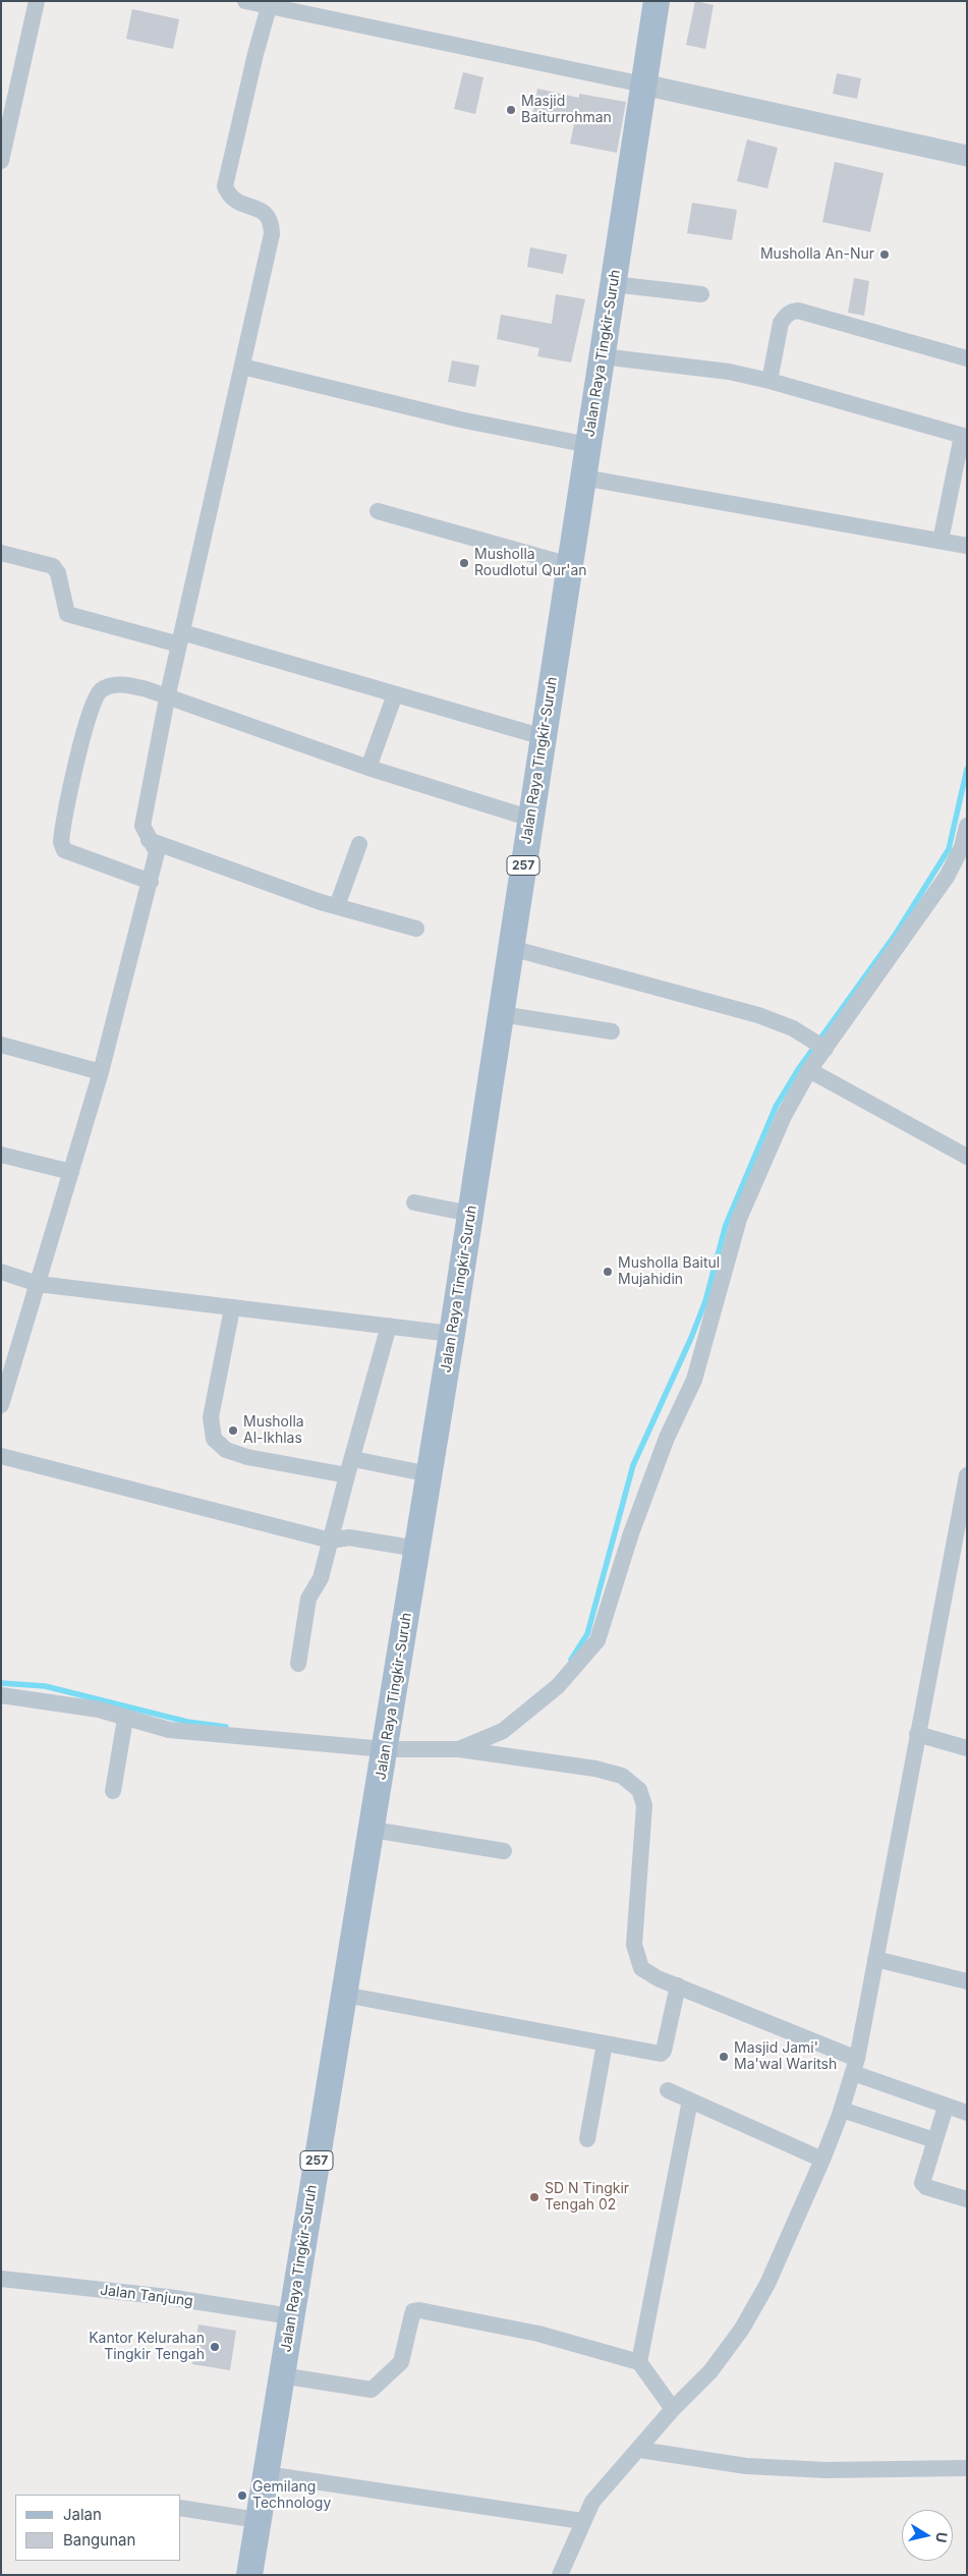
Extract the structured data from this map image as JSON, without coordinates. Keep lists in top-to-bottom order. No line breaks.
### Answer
{"streets":{"main road":["Jalan Raya Tingkir-Suruh","257"],"street":["Jalan Tanjung"]},"crossings":[["Jalan Raya Tingkir-Suruh","Jalan Tanjung"]],"places":["Masjid Baiturrohman","Musholla An-Nur","Musholla Roudlotul Qur'an","Musholla Baitul Mujahidin","Musholla Al-Ikhlas","Masjid Jami' Ma'wal Waritsh","SD N Tingkir Tengah 02","Kantor Kelurahan Tingkir Tengah","Gemilang Technology"],"legend":["Jalan","Bangunan"],"north":"right"}
